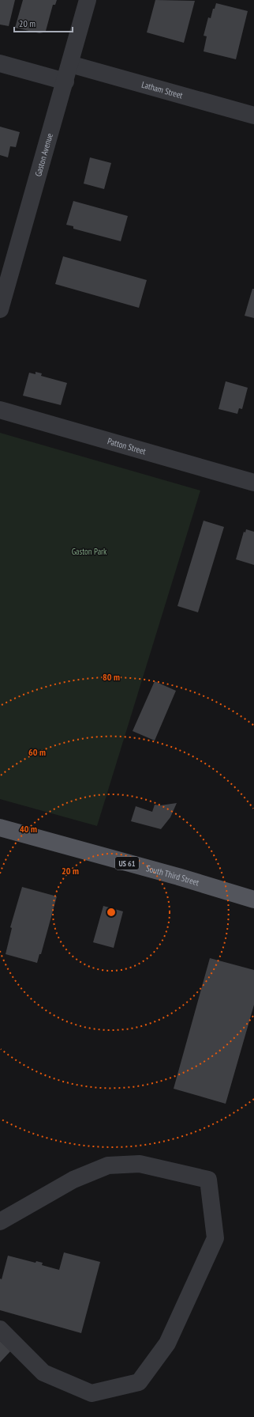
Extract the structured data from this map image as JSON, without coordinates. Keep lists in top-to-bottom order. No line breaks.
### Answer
{"streets":{"main road":["US 61","South Third Street"],"street":["Latham Street","Gaston Avenue","Patton Street"]},"crossings":[["Latham Street","Gaston Avenue"]],"parks":["Gaston Park"],"scale_bar":"20 m","rings":["80 m","60 m","40 m","20 m"]}
